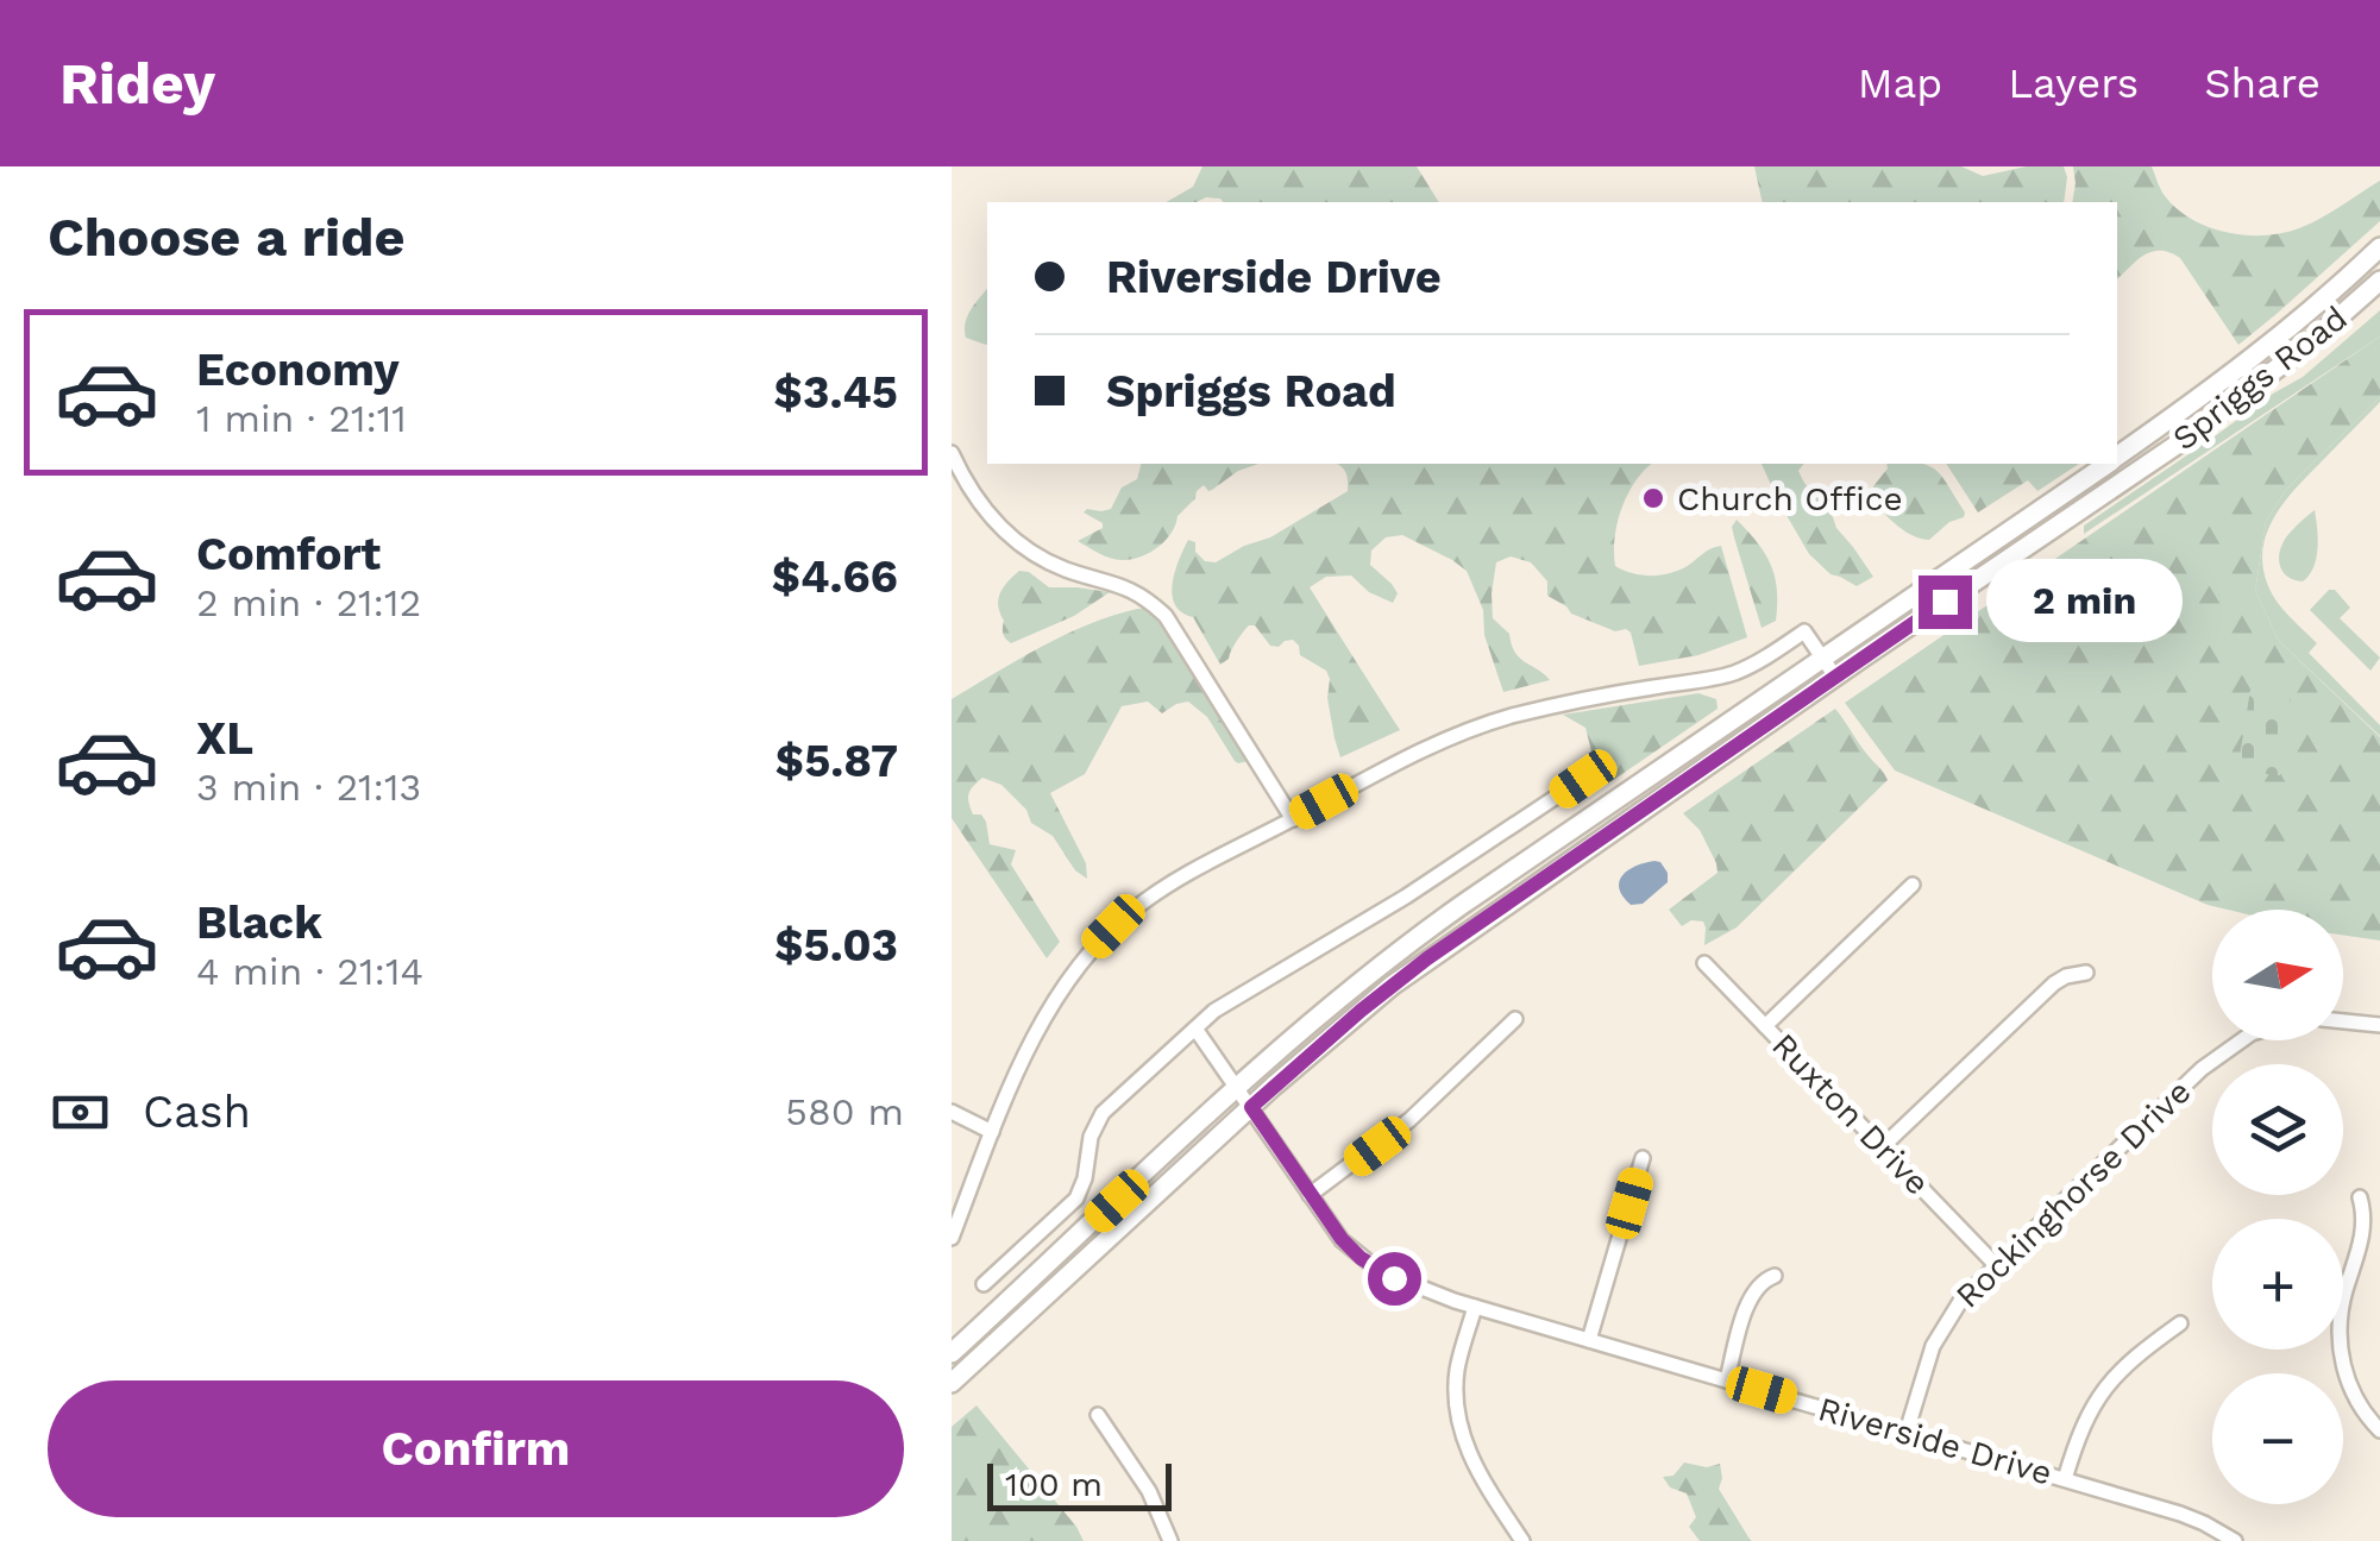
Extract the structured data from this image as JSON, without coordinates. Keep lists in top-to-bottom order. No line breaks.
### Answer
{"streets":{"main road":["Spriggs Road"],"street":["Ruxton Drive","Rockinghorse Drive","Riverside Drive"]},"crossings":[["Spriggs Road","Riverside Drive"],["Ruxton Drive","Rockinghorse Drive"],["Rockinghorse Drive","Riverside Drive"]],"places":["Church Office"],"scale_bar":"100 m","north":"right","page":{"header":"Ridey","nav":["Map","Layers","Share"],"heading":"Choose a ride","banner":["Riverside Drive","Spriggs Road"],"list":[{"name":"Economy","note":"1 min · 21:11","value":"$3.45"},{"name":"Comfort","note":"2 min · 21:12","value":"$4.66"},{"name":"XL","note":"3 min · 21:13","value":"$5.87"},{"name":"Black","note":"4 min · 21:14","value":"$5.03"}],"bubble":"2 min","map_buttons":["+","−"],"pay":["Cash","580 m"],"buttons":"Confirm","scale":"100 m"}}
